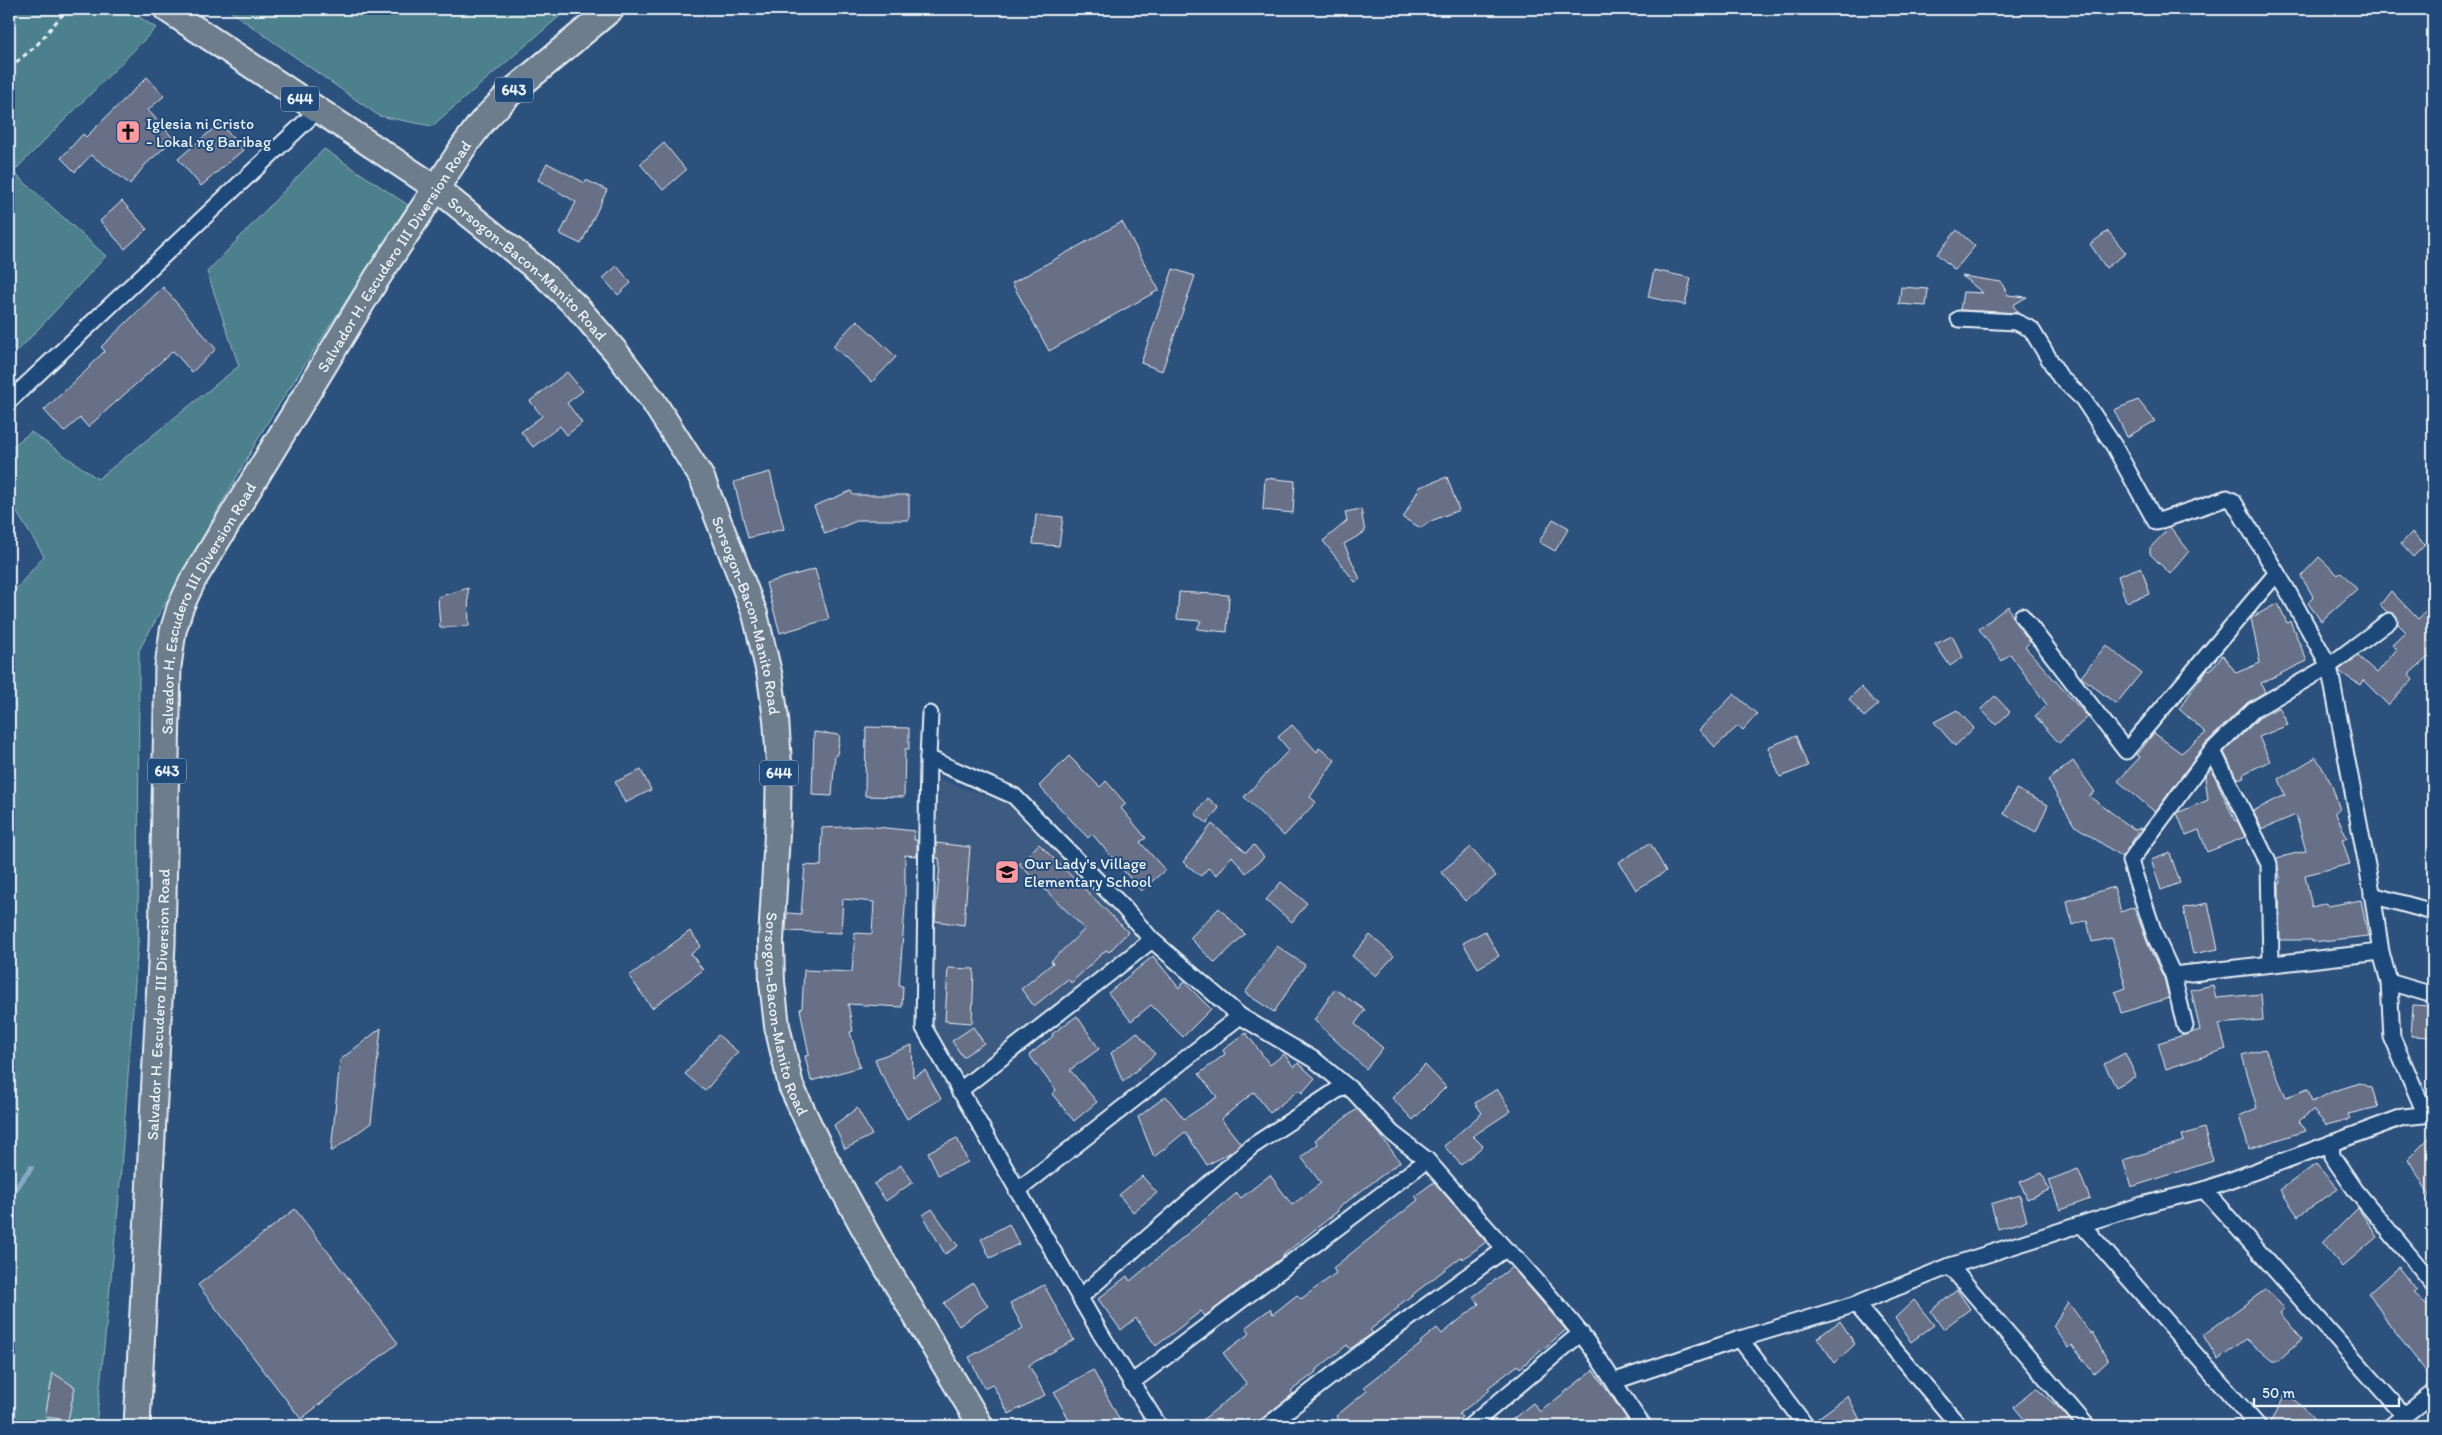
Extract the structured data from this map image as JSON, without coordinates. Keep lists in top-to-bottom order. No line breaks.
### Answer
{"streets":{"highway":["643","Salvador H. Escudero III Diversion Road"],"main road":["644","Sorsogon-Bacon-Manito Road"]},"crossings":[["Salvador H. Escudero III Diversion Road","Sorsogon-Bacon-Manito Road"]],"places":{"church":["Iglesia ni Cristo - Lokal ng Baribag"],"school or university":["Our Lady's Village Elementary School"]},"scale_bar":"50 m"}
